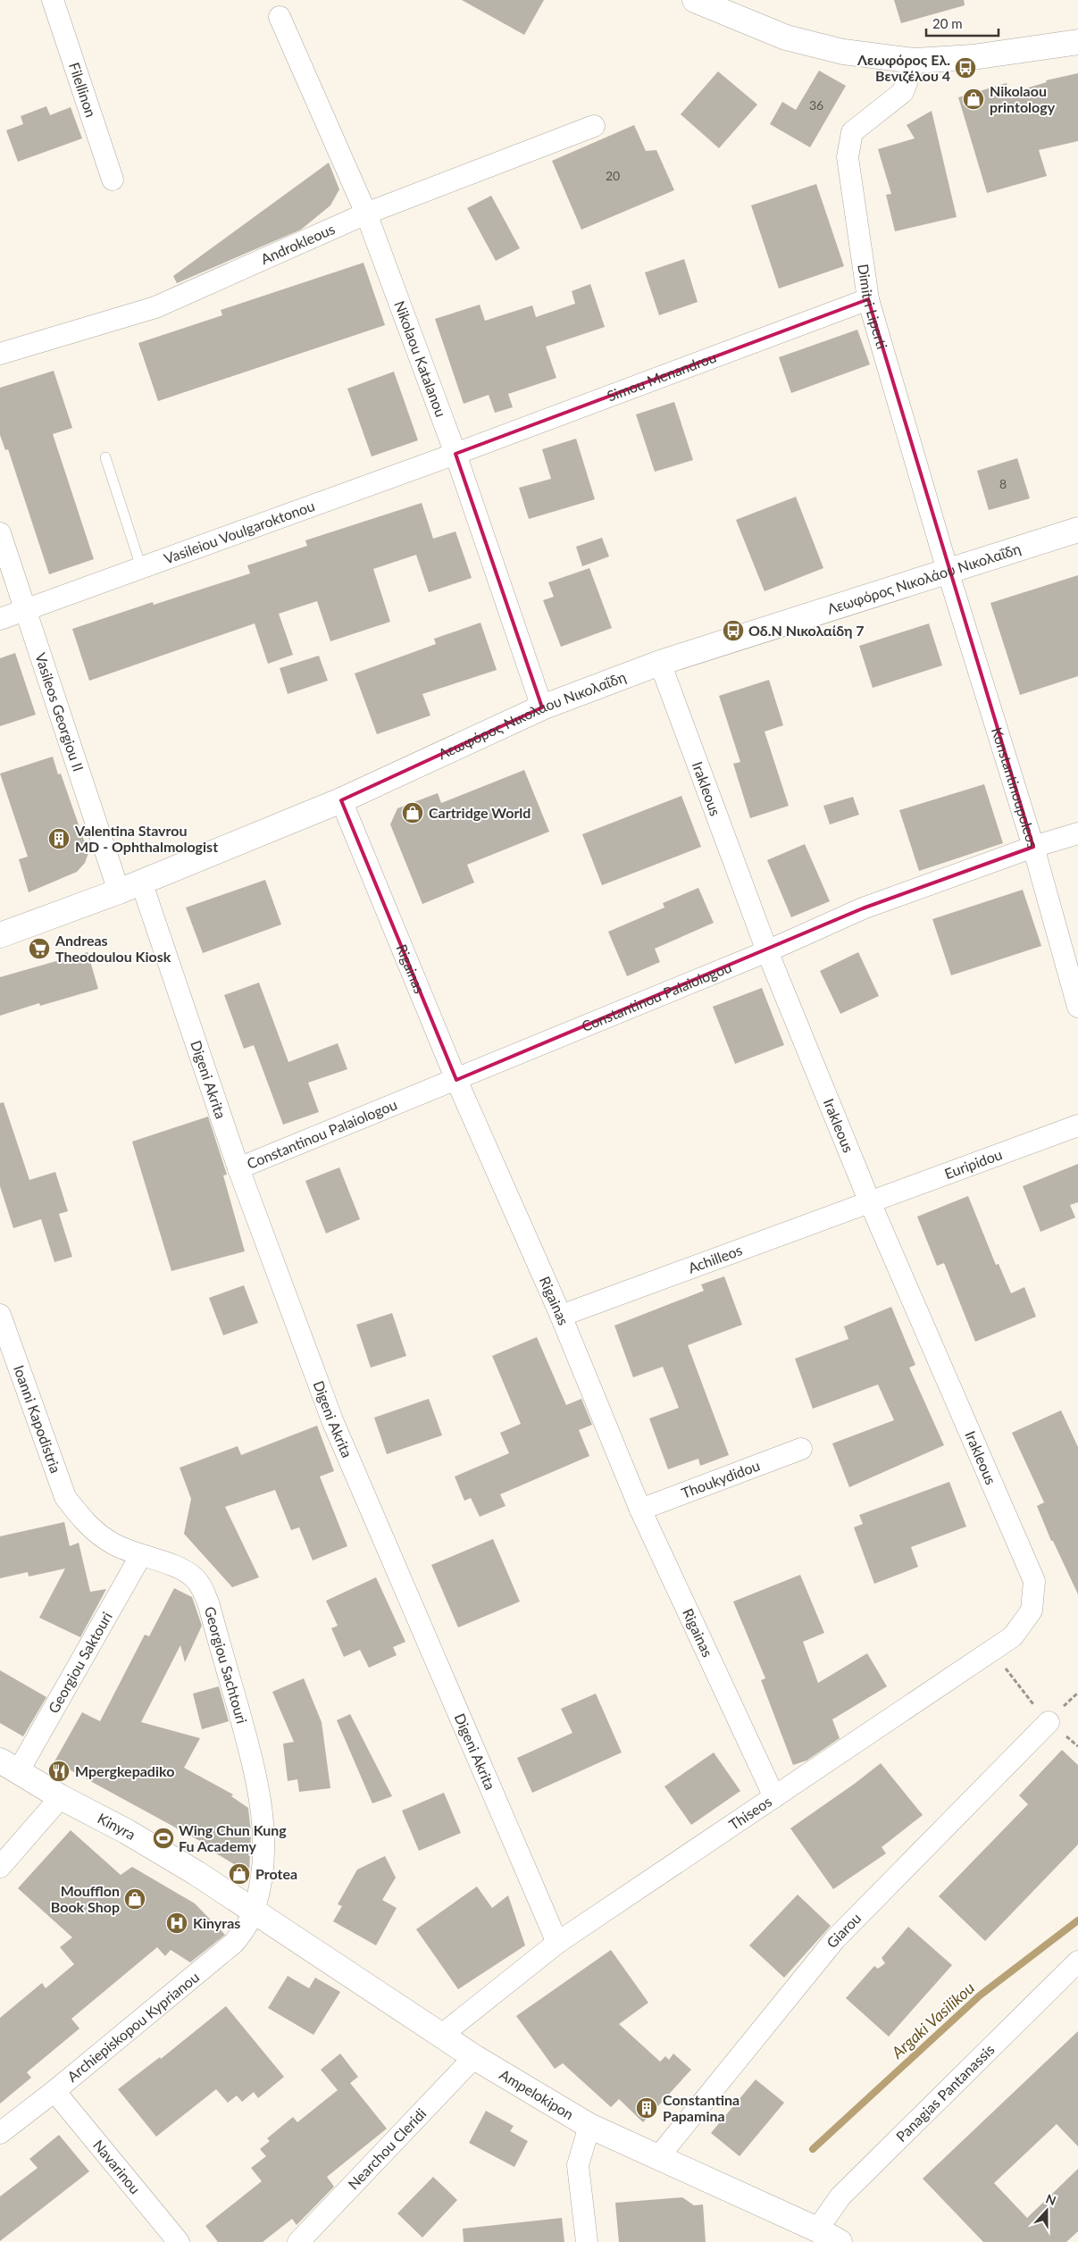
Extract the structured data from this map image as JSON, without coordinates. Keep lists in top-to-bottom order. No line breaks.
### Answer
{"streets":{"street":["Filellinon","Androkleous","Dimitri Liperti","Nikolaou Katalanou","Simou Menandrou","Vasileiou Voulgaroktonou","Λεωφόρος Νικολάου Νικολαΐδη","Vasileos Georgiou II","Konstantinoupoleos","Irakleous","Rigainas","Constantinou Palaiologou","Digeni Akrita","Euripidou","Achilleos","Ioanni Kapodistria","Thoukydidou","Georgiou Saktouri","Georgiou Sachtouri","Thiseos","Kinyra","Giarou","Archiepiskopou Kyprianou","Panagias Pantanassis","Ampelokipon","Nearchou Cleridi","Navarinou"]},"crossings":[["Androkleous","Nikolaou Katalanou"],["Dimitri Liperti","Simou Menandrou"],["Dimitri Liperti","Λεωφόρος Νικολάου Νικολαΐδη"],["Dimitri Liperti","Konstantinoupoleos"],["Nikolaou Katalanou","Simou Menandrou"],["Nikolaou Katalanou","Vasileiou Voulgaroktonou"],["Nikolaou Katalanou","Λεωφόρος Νικολάου Νικολαΐδη"],["Simou Menandrou","Vasileiou Voulgaroktonou"],["Vasileiou Voulgaroktonou","Vasileos Georgiou II"],["Λεωφόρος Νικολάου Νικολαΐδη","Vasileos Georgiou II"],["Λεωφόρος Νικολάου Νικολαΐδη","Konstantinoupoleos"],["Λεωφόρος Νικολάου Νικολαΐδη","Irakleous"],["Λεωφόρος Νικολάου Νικολαΐδη","Rigainas"],["Λεωφόρος Νικολάου Νικολαΐδη","Digeni Akrita"],["Konstantinoupoleos","Constantinou Palaiologou"],["Irakleous","Constantinou Palaiologou"],["Irakleous","Euripidou"],["Irakleous","Achilleos"],["Irakleous","Thiseos"],["Rigainas","Constantinou Palaiologou"],["Rigainas","Achilleos"],["Rigainas","Thoukydidou"],["Rigainas","Thiseos"],["Constantinou Palaiologou","Digeni Akrita"],["Digeni Akrita","Thiseos"],["Euripidou","Achilleos"],["Ioanni Kapodistria","Georgiou Sachtouri"],["Georgiou Saktouri","Georgiou Sachtouri"],["Georgiou Saktouri","Kinyra"],["Georgiou Sachtouri","Kinyra"],["Georgiou Sachtouri","Archiepiskopou Kyprianou"],["Georgiou Sachtouri","Ampelokipon"],["Thiseos","Ampelokipon"],["Kinyra","Archiepiskopou Kyprianou"],["Kinyra","Ampelokipon"],["Giarou","Ampelokipon"],["Archiepiskopou Kyprianou","Ampelokipon"],["Archiepiskopou Kyprianou","Navarinou"],["Panagias Pantanassis","Ampelokipon"],["Ampelokipon","Nearchou Cleridi"]],"water":["Argaki Vasilikou"],"places":{"bus stop":["Λεωφόρος Ελ. Βενιζέλου 4","Οδ.Ν Νικολαίδη 7"],"shop":["Nikolaou printology","Cartridge World","Protea","Moufflon Book Shop"],"building":["Valentina Stavrou MD - Ophthalmologist","Constantina Papamina"],"supermarket":["Andreas Theodoulou Kiosk"],"restaurant":["Mpergkepadiko"],"sports":["Wing Chun Kung Fu Academy"],"hospital":["Kinyras"]},"house_numbers":["36","20","8"],"scale_bar":"20 m","north":"top"}
